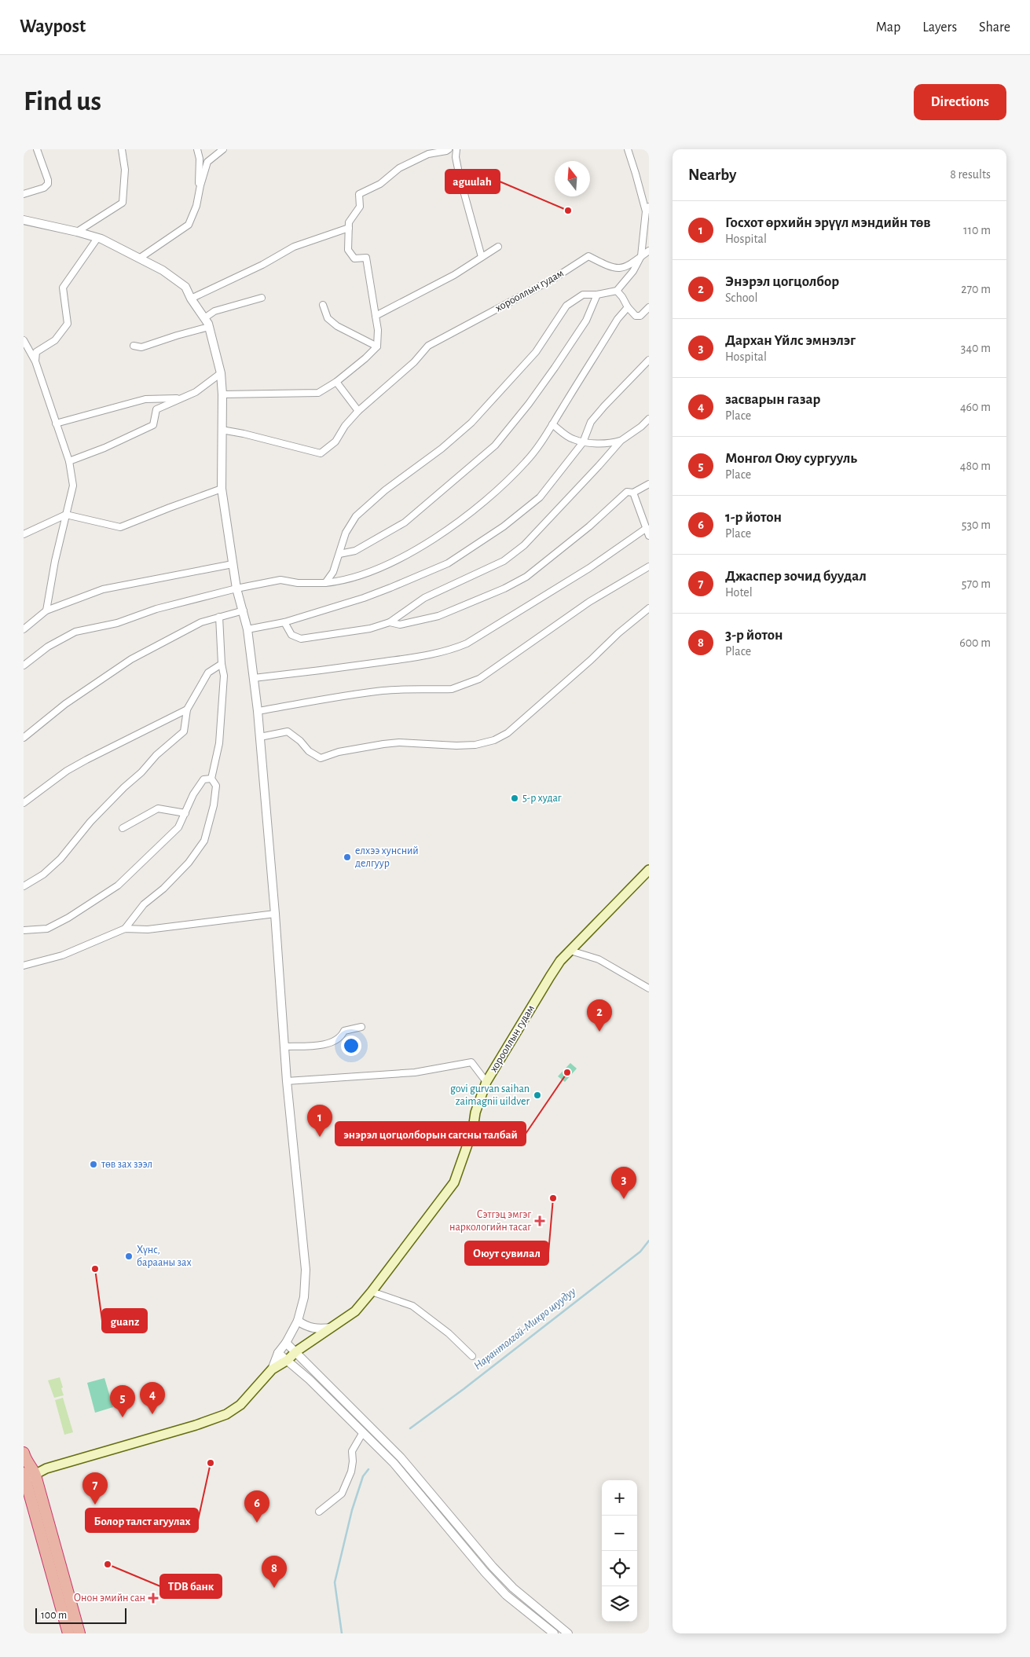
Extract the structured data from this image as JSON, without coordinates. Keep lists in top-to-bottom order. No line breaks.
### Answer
{"streets":{"main road":["хорооллын гудам"]},"water":["Нарантолгой-Микро шуудуу"],"places":{"other":["aguulah","5-р худаг","елхээ хунсний делгуур","энэрэл цогцолборын сагсны талбай","govi gurvan saihan zaimagnii uildver","төв зах зээл","Оюут сувилал","Хүнс, барааны зах","guanz","Болор талст агуулах","TDB банк"],"health":["Сэтгэц эмгэг наркологийн тасаг","Онон эмийн сан"]},"scale_bar":"100 m","north":"top","page":{"header":"Waypost","nav":["Map","Layers","Share"],"buttons":"Directions","title":"Find us","heading":["Nearby","8 results"],"list":[{"mark":"1","name":"Госхот өрхийн эрүүл мэндийн төв","note":"Hospital","value":"110 m"},{"mark":"2","name":"Энэрэл цогцолбор","note":"School","value":"270 m"},{"mark":"3","name":"Дархан Үйлс эмнэлэг","note":"Hospital","value":"340 m"},{"mark":"4","name":"засварын газар","note":"Place","value":"460 m"},{"mark":"5","name":"Монгол Оюу сургууль","note":"Place","value":"480 m"},{"mark":"6","name":"1-р йотон","note":"Place","value":"530 m"},{"mark":"7","name":"Джаспер зочид буудал","note":"Hotel","value":"570 m"},{"mark":"8","name":"3-р йотон","note":"Place","value":"600 m"}],"pins":["2","1","3","4","5","7","6","8"],"map_buttons":["+","−"],"scale":"100 m"}}
